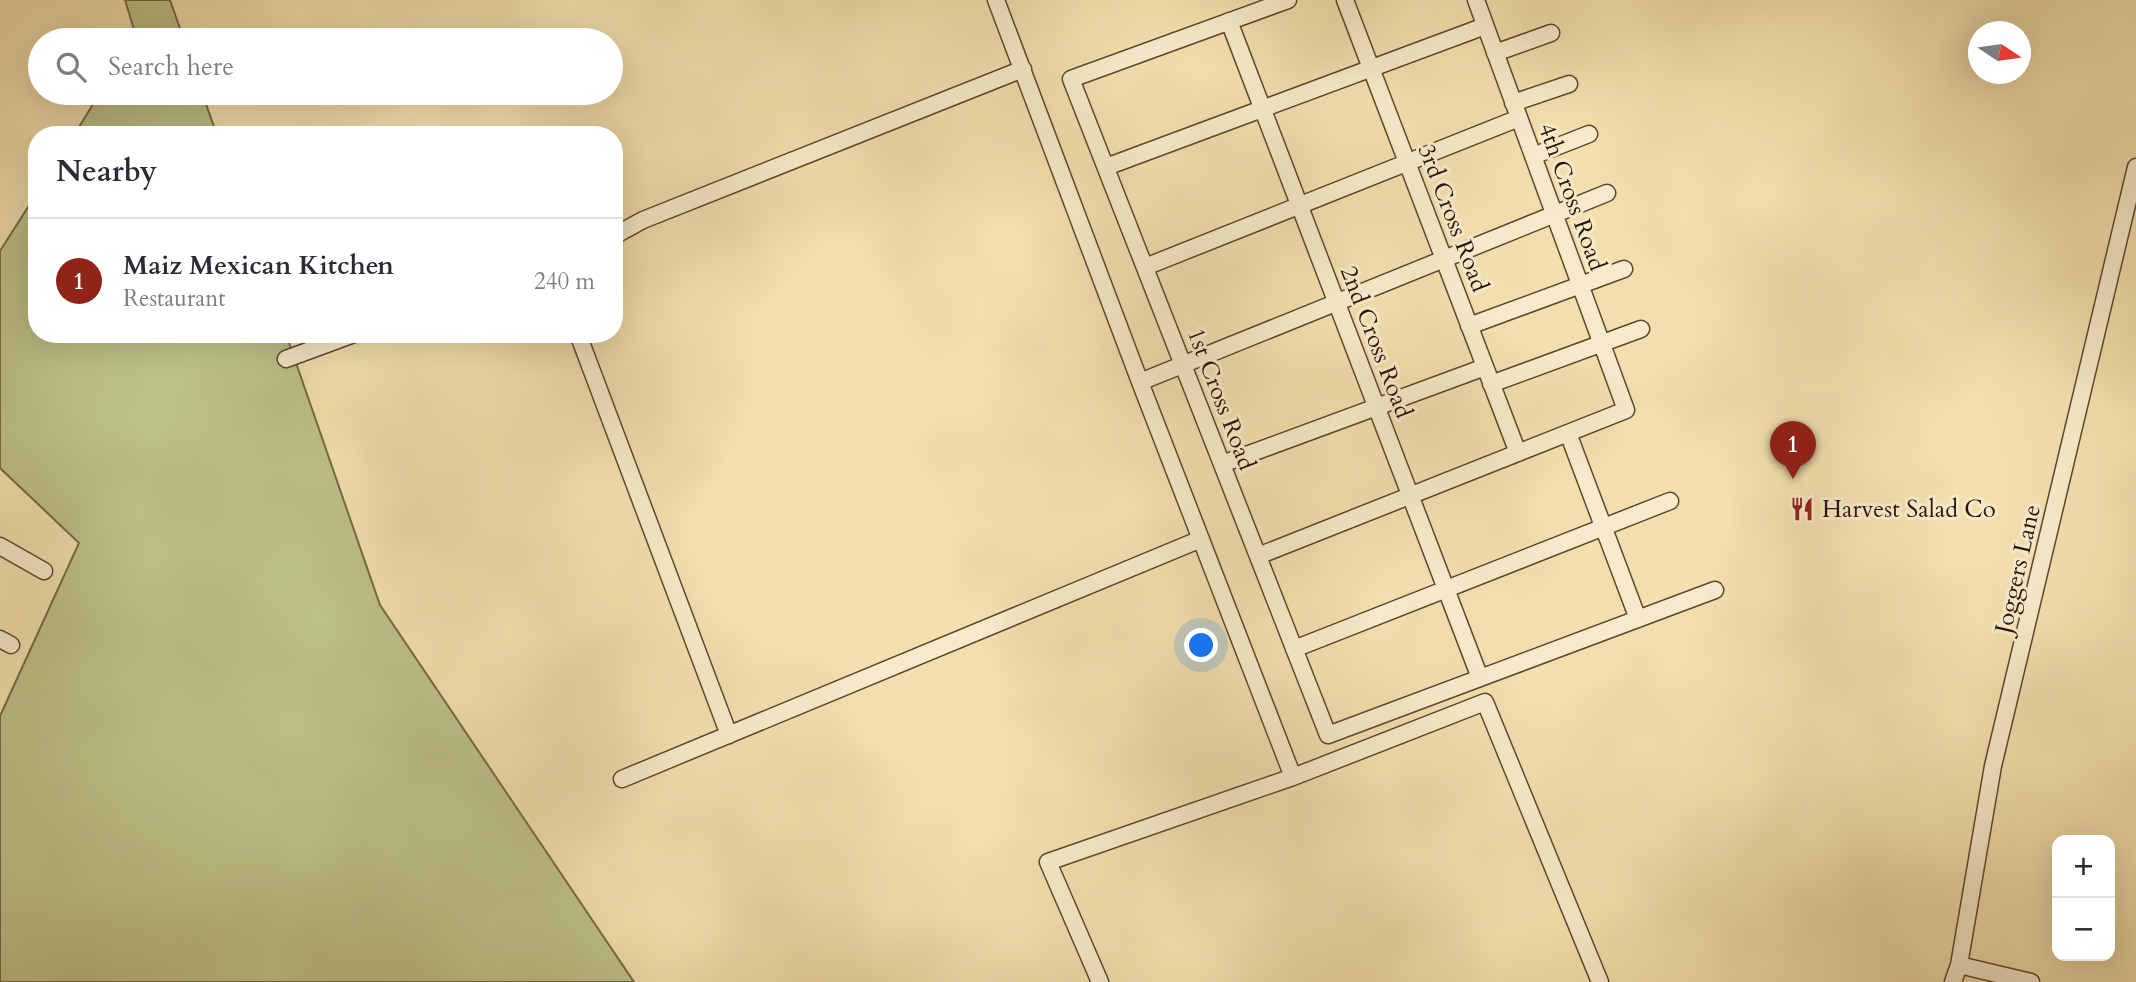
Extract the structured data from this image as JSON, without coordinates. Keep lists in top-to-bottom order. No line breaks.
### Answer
{"streets":{"street":["4th Cross Road","3rd Cross Road","2nd Cross Road","1st Cross Road","Joggers Lane"]},"crossings":[["2nd Cross Road","1st Cross Road"]],"places":{"restaurant":["Harvest Salad Co"]},"north":"right","page":{"search":"Search here","heading":"Nearby","list":[{"mark":"1","name":"Maiz Mexican Kitchen","note":"Restaurant","value":"240 m"}],"pins":"1","map_buttons":["+","−"]}}
